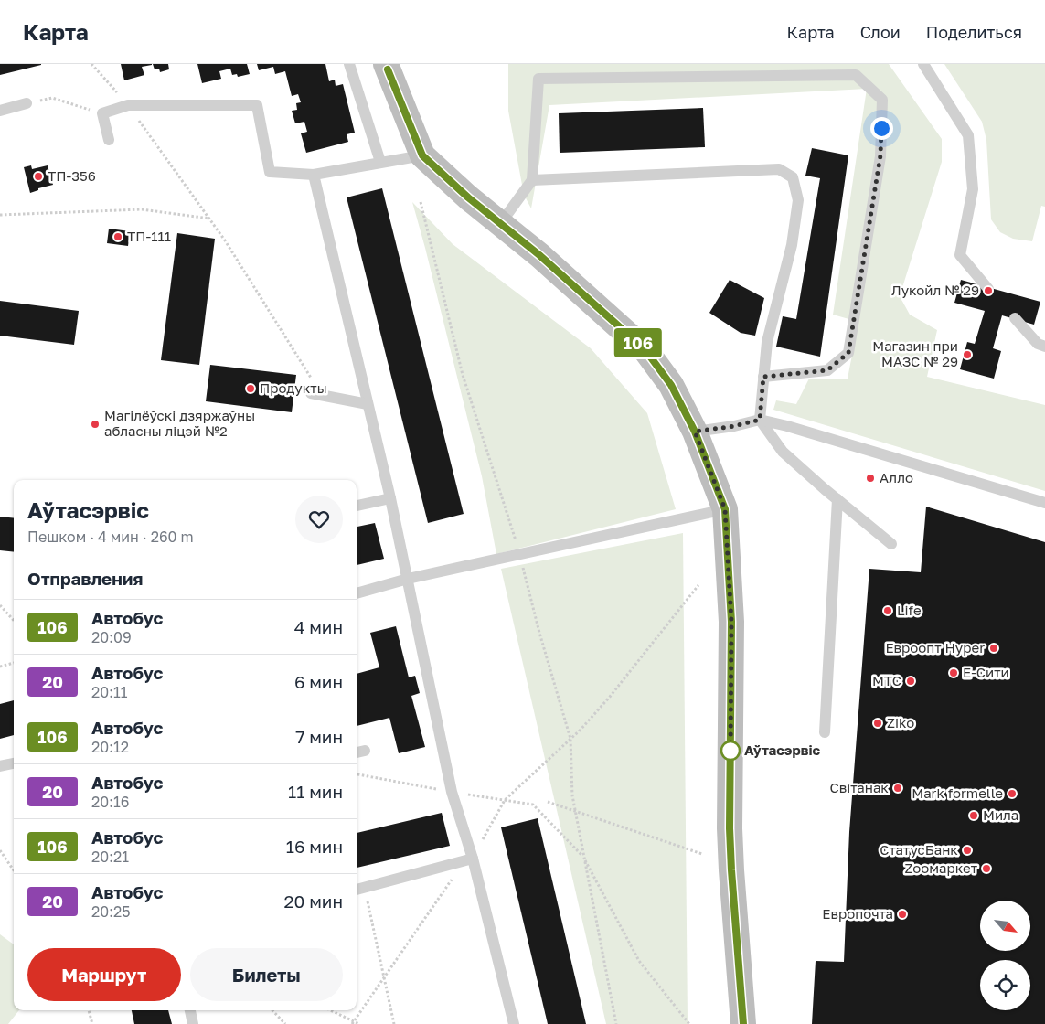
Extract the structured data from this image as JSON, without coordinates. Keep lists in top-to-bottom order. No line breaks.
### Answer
{"places":["ТП-356","ТП-111","Лукойл № 29","Магазин при МАЗС № 29","Продукты","Магілёўскі дзяржаўны абласны ліцэй №2","Алло","Life","Евроопт Hyper","Е-Сити","МТС","Ziko","Аўтасэрвіс","Світанак","Mark formelle","Мила","СтатусБанк","Zooмаркет","Европочта"],"lines":["bus line 106"],"north":"bottom right","page":{"header":"Карта","nav":["Карта","Слои","Поделиться"],"on_map":"106","heading":[["Аўтасэрвіс","Пешком · 4 мин · 260 m"],"Отправления"],"list":[{"mark":"106","name":"Автобус","note":"20:09","value":"4 мин"},{"mark":"20","name":"Автобус","note":"20:11","value":"6 мин"},{"mark":"106","name":"Автобус","note":"20:12","value":"7 мин"},{"mark":"20","name":"Автобус","note":"20:16","value":"11 мин"},{"mark":"106","name":"Автобус","note":"20:21","value":"16 мин"},{"mark":"20","name":"Автобус","note":"20:25","value":"20 мин"}],"buttons":["Маршрут","Билеты"]}}
